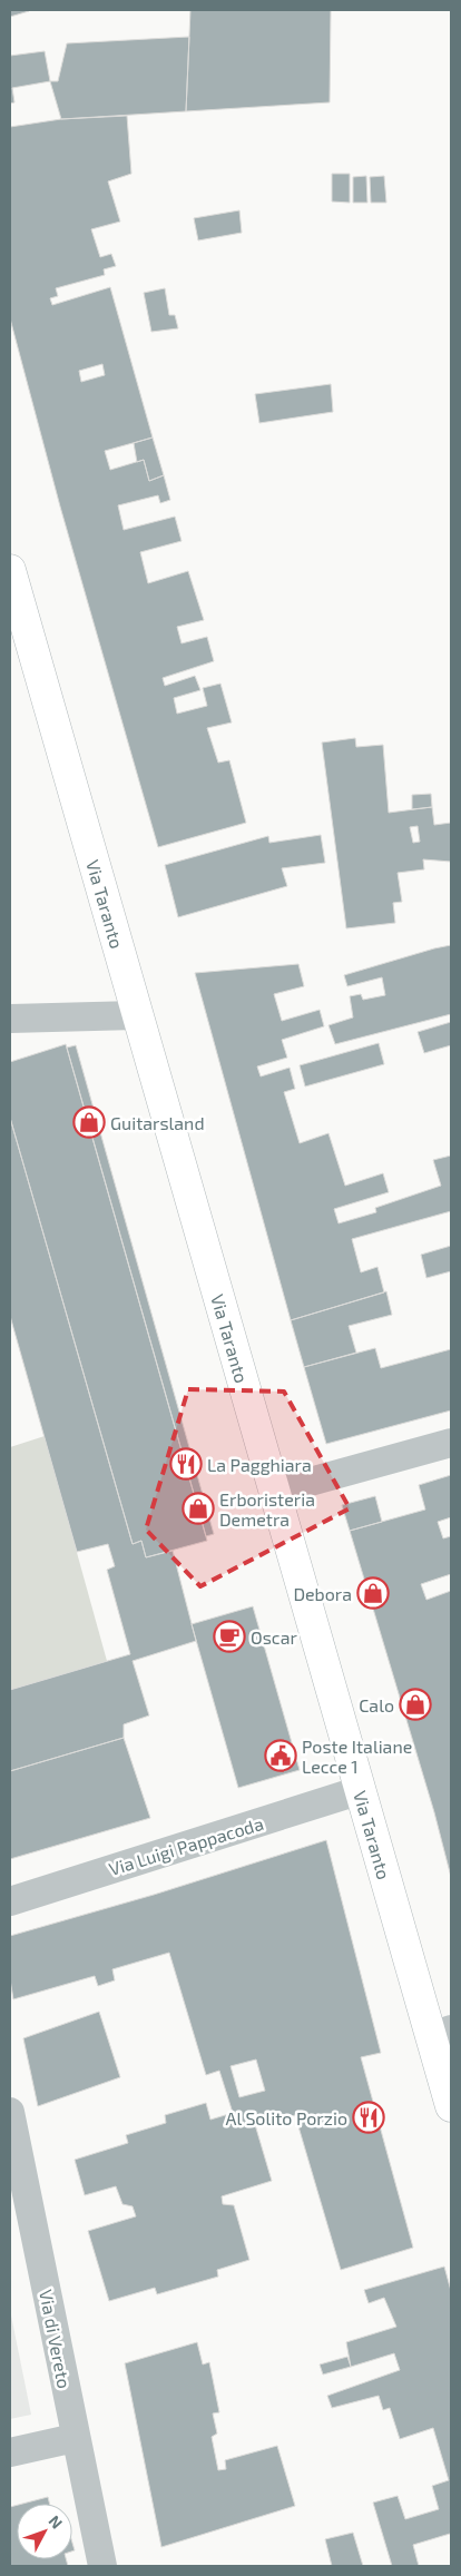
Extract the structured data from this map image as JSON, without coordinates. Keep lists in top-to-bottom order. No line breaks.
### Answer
{"streets":{"main road":["Via Taranto"],"street":["Via Luigi Pappacoda","Via di Vereto"]},"crossings":[["Via Taranto","Via Luigi Pappacoda"]],"places":{"shop":["Guitarsland","Erboristeria Demetra","Debora","Calo"],"restaurant":["La Pagghiara","Al Solito Porzio"],"cafe":["Oscar"],"public building":["Poste Italiane Lecce 1"]},"north":"top right"}
